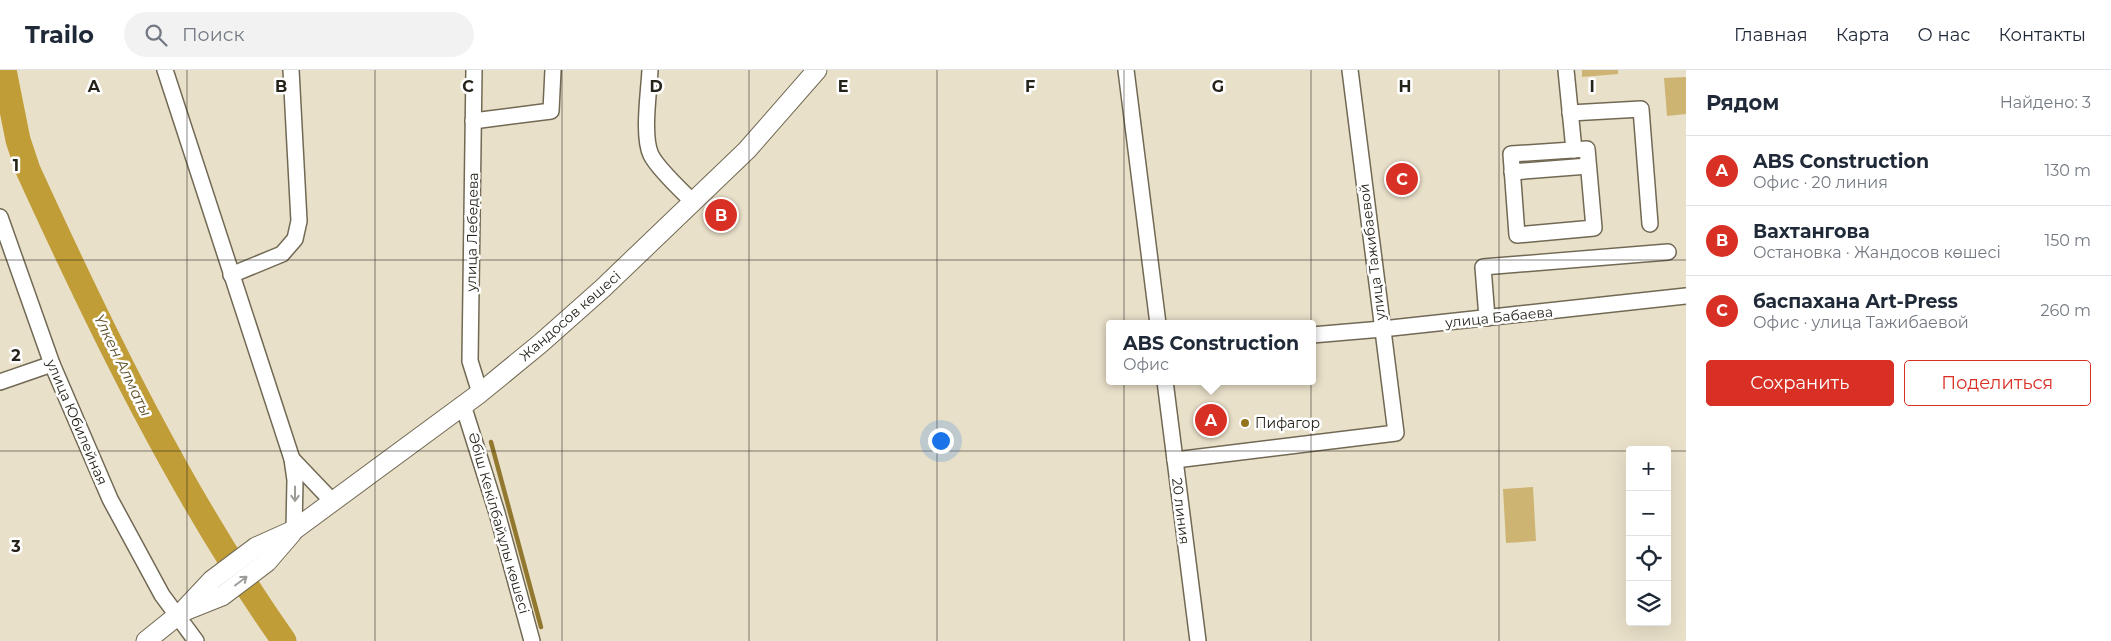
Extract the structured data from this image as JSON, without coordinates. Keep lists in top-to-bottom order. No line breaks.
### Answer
{"streets":{"main road":["Жандосов көшесі"],"street":["улица Лебедева","улица Тажибаевой","улица Бабаева","улица Юбилейная","20 линия","Әбіш Кекілбайұлы көшесі"]},"crossings":[["улица Лебедева","Жандосов көшесі"],["улица Тажибаевой","улица Бабаева"],["улица Тажибаевой","20 линия"],["Жандосов көшесі","улица Юбилейная"],["Жандосов көшесі","Әбіш Кекілбайұлы көшесі"]],"water":["Үлкен Алматы"],"places":["Пифагор"],"page":{"header":"Trailo","search":"Поиск","nav":["Главная","Карта","О нас","Контакты"],"heading":["Рядом","Найдено: 3"],"list":[{"mark":"A","name":"ABS Construction","note":"Офис · 20 линия","value":"130 m"},{"mark":"B","name":"Вахтангова","note":"Остановка · Жандосов көшесі","value":"150 m"},{"mark":"C","name":"баспахана Art-Press","note":"Офис · улица Тажибаевой","value":"260 m"}],"pins":["C","B","A"],"popup":["ABS Construction","Офис"],"buttons":["Сохранить","Поделиться"],"map_buttons":["+","−"]},"grid":{"columns":["A","B","C","D","E","F","G","H","I"],"rows":["1","2","3"]}}
